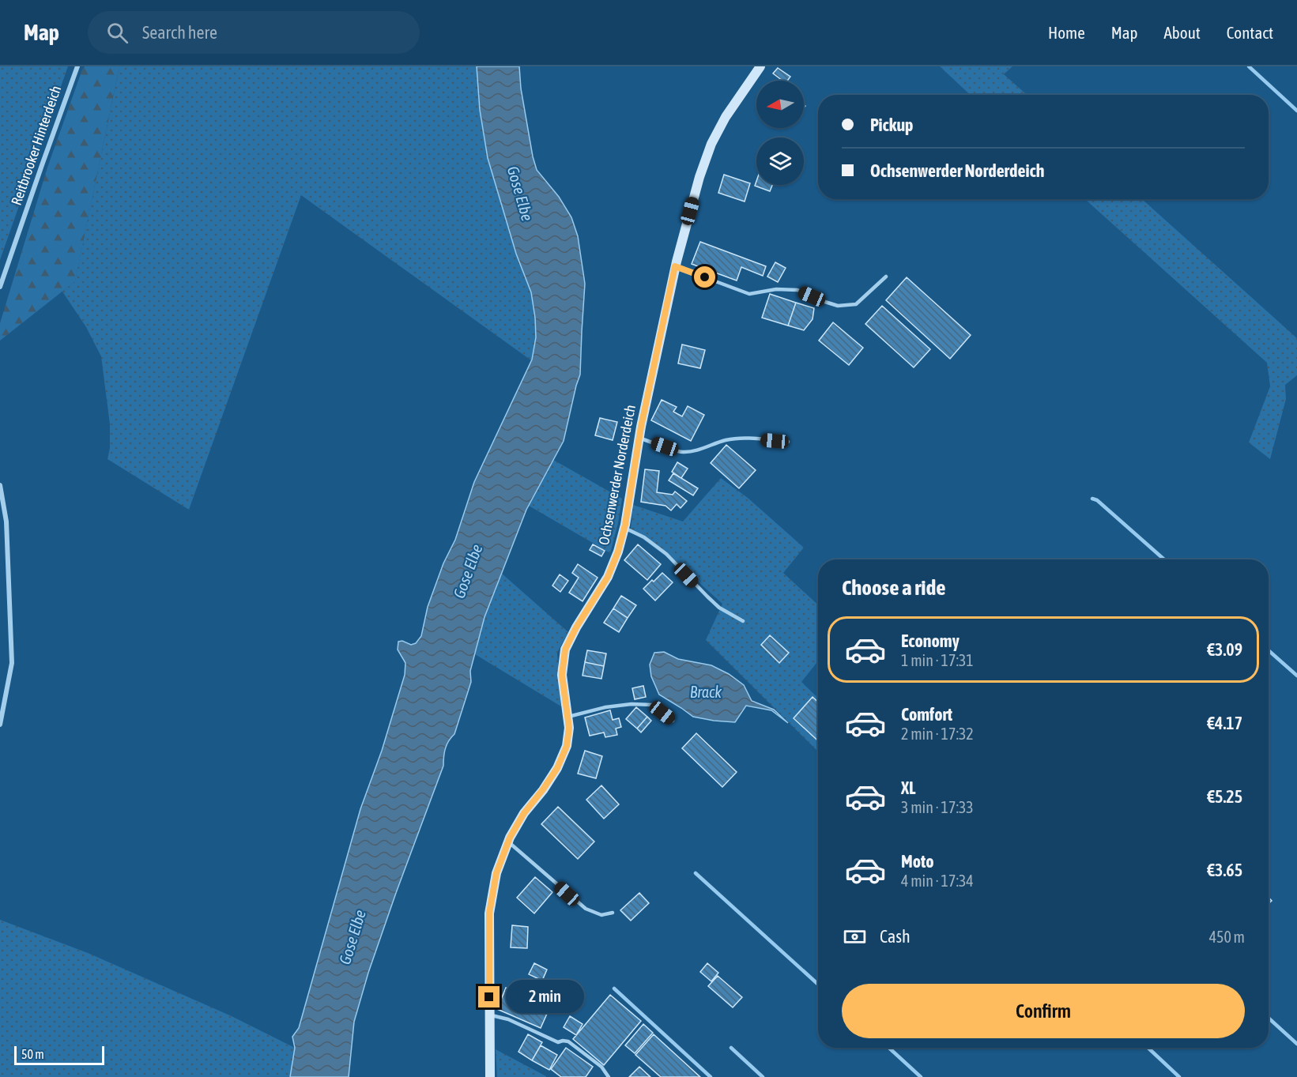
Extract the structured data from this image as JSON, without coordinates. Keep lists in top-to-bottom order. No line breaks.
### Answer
{"streets":{"street":["Reitbrooker Hinterdeich","Ochsenwerder Norderdeich"]},"water":["Gose Elbe","Brack"],"scale_bar":"50 m","north":"left","page":{"header":"Map","search":"Search here","nav":["Home","Map","About","Contact"],"banner":["Pickup","Ochsenwerder Norderdeich"],"heading":"Choose a ride","list":[{"name":"Economy","note":"1 min · 17:31","value":"€3.09"},{"name":"Comfort","note":"2 min · 17:32","value":"€4.17"},{"name":"XL","note":"3 min · 17:33","value":"€5.25"},{"name":"Moto","note":"4 min · 17:34","value":"€3.65"}],"pay":["Cash","450 m"],"buttons":"Confirm","bubble":"2 min","scale":"50 m"}}
